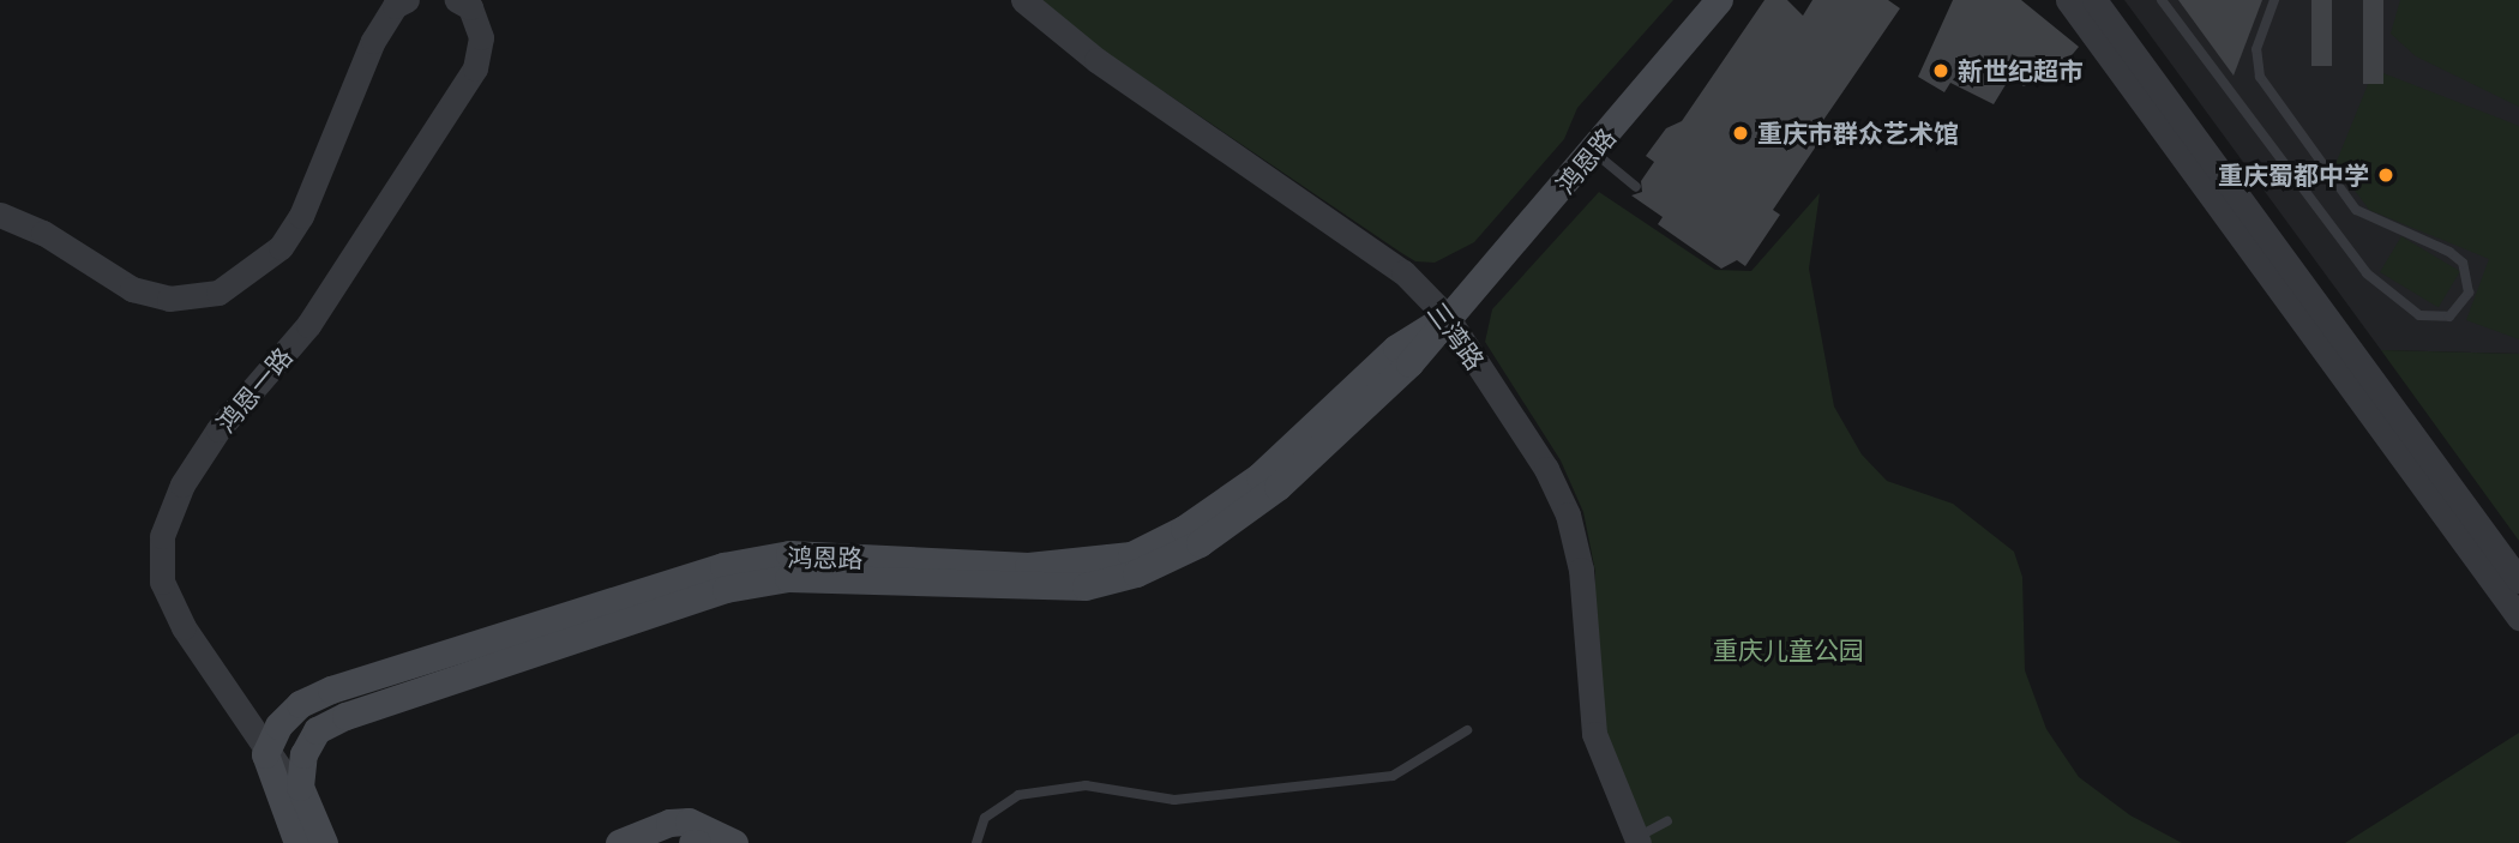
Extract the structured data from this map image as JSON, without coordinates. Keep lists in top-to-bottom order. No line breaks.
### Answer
{"streets":{"main road":["鸿恩路"],"street":["三湾路","鸿恩一路"]},"crossings":[["鸿恩路","三湾路"],["鸿恩路","鸿恩一路"]],"parks":["重庆儿童公园"],"places":["新世纪超市","重庆市群众艺术馆","重庆蜀都中学"]}
